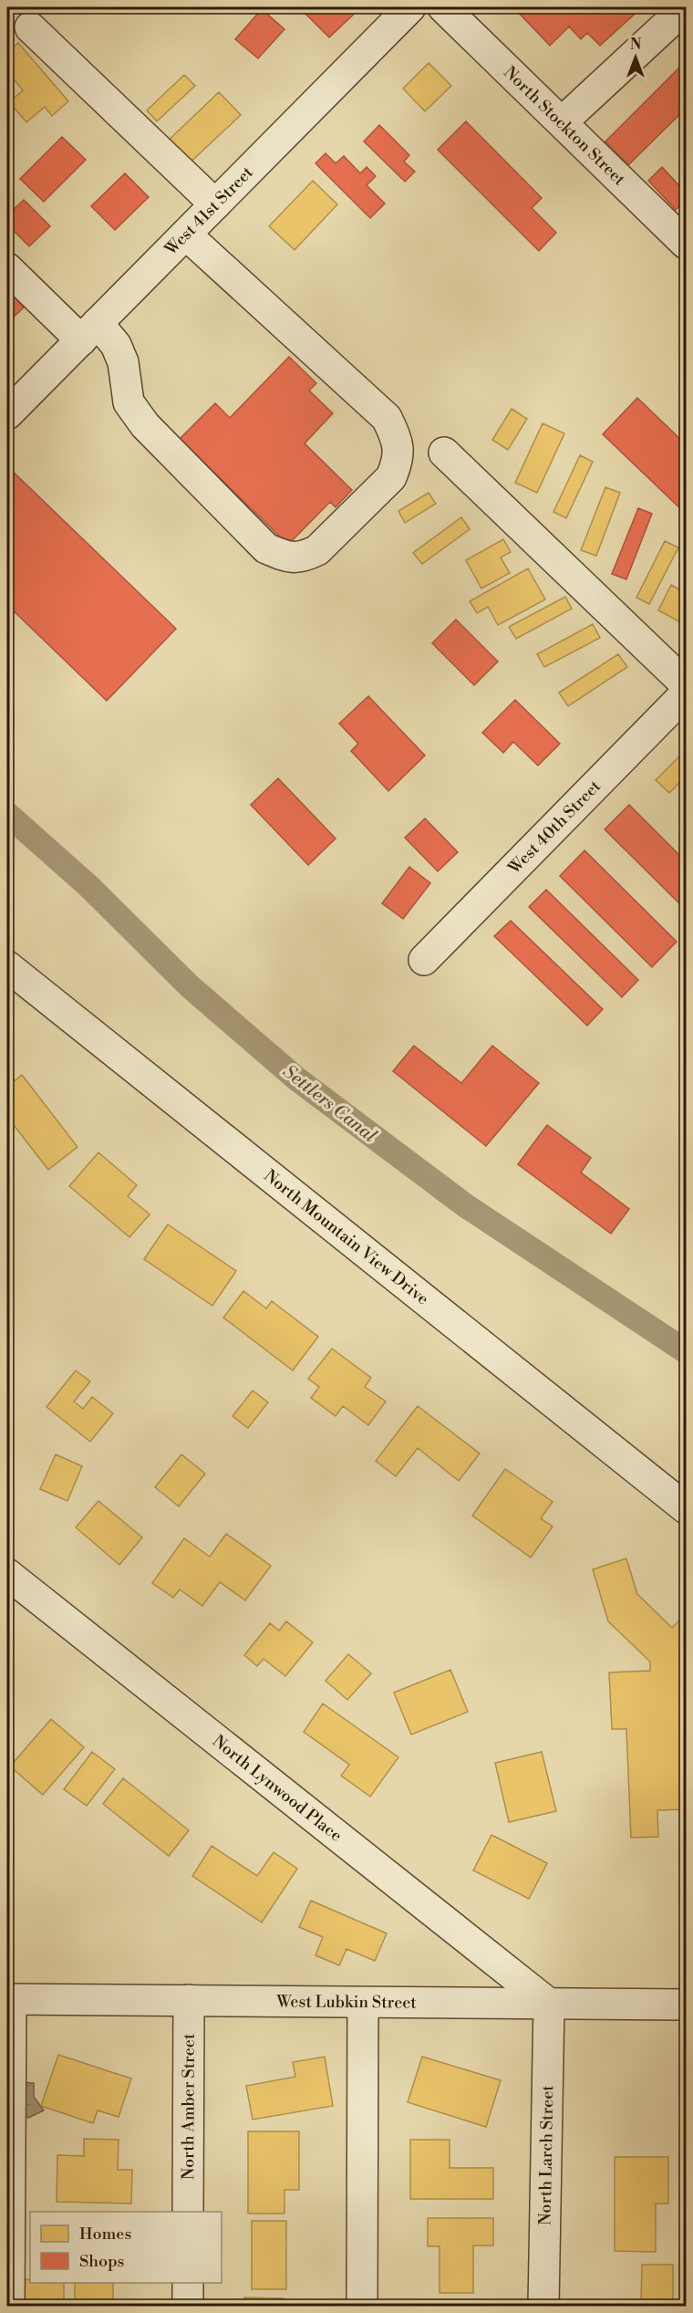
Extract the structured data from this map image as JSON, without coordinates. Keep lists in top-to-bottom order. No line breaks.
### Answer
{"streets":{"street":["North Stockton Street","West 41st Street","West 40th Street","North Mountain View Drive","North Lynwood Place","West Lubkin Street","North Amber Street","North Larch Street"]},"crossings":[["North Lynwood Place","West Lubkin Street"],["North Lynwood Place","North Larch Street"],["West Lubkin Street","North Amber Street"],["West Lubkin Street","North Larch Street"]],"water":["Settlers Canal"],"legend":["Homes","Shops"],"north":"top"}
